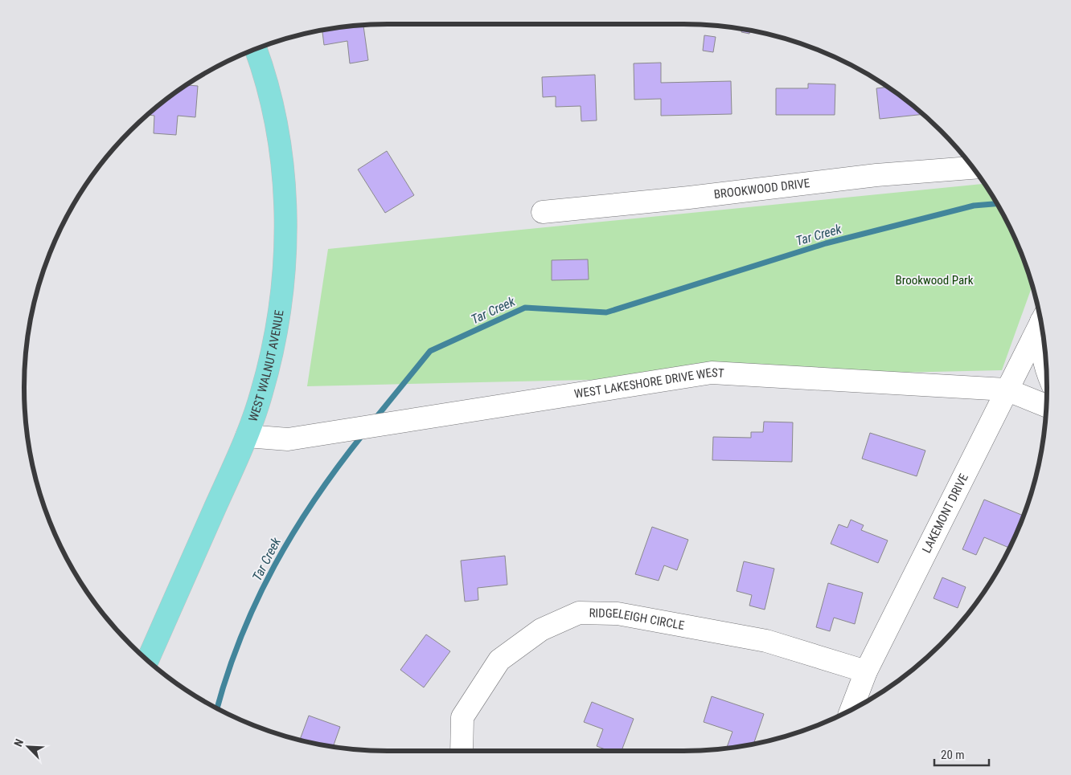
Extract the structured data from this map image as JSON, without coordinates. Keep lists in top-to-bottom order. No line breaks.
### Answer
{"streets":{"main road":["WEST WALNUT AVENUE"],"street":["BROOKWOOD DRIVE","WEST LAKESHORE DRIVE WEST","LAKEMONT DRIVE","RIDGELEIGH CIRCLE"]},"crossings":[["WEST WALNUT AVENUE","WEST LAKESHORE DRIVE WEST"],["WEST LAKESHORE DRIVE WEST","LAKEMONT DRIVE"],["LAKEMONT DRIVE","RIDGELEIGH CIRCLE"]],"water":["Tar Creek"],"parks":["Brookwood Park"],"scale_bar":"20 m","north":"top left"}
